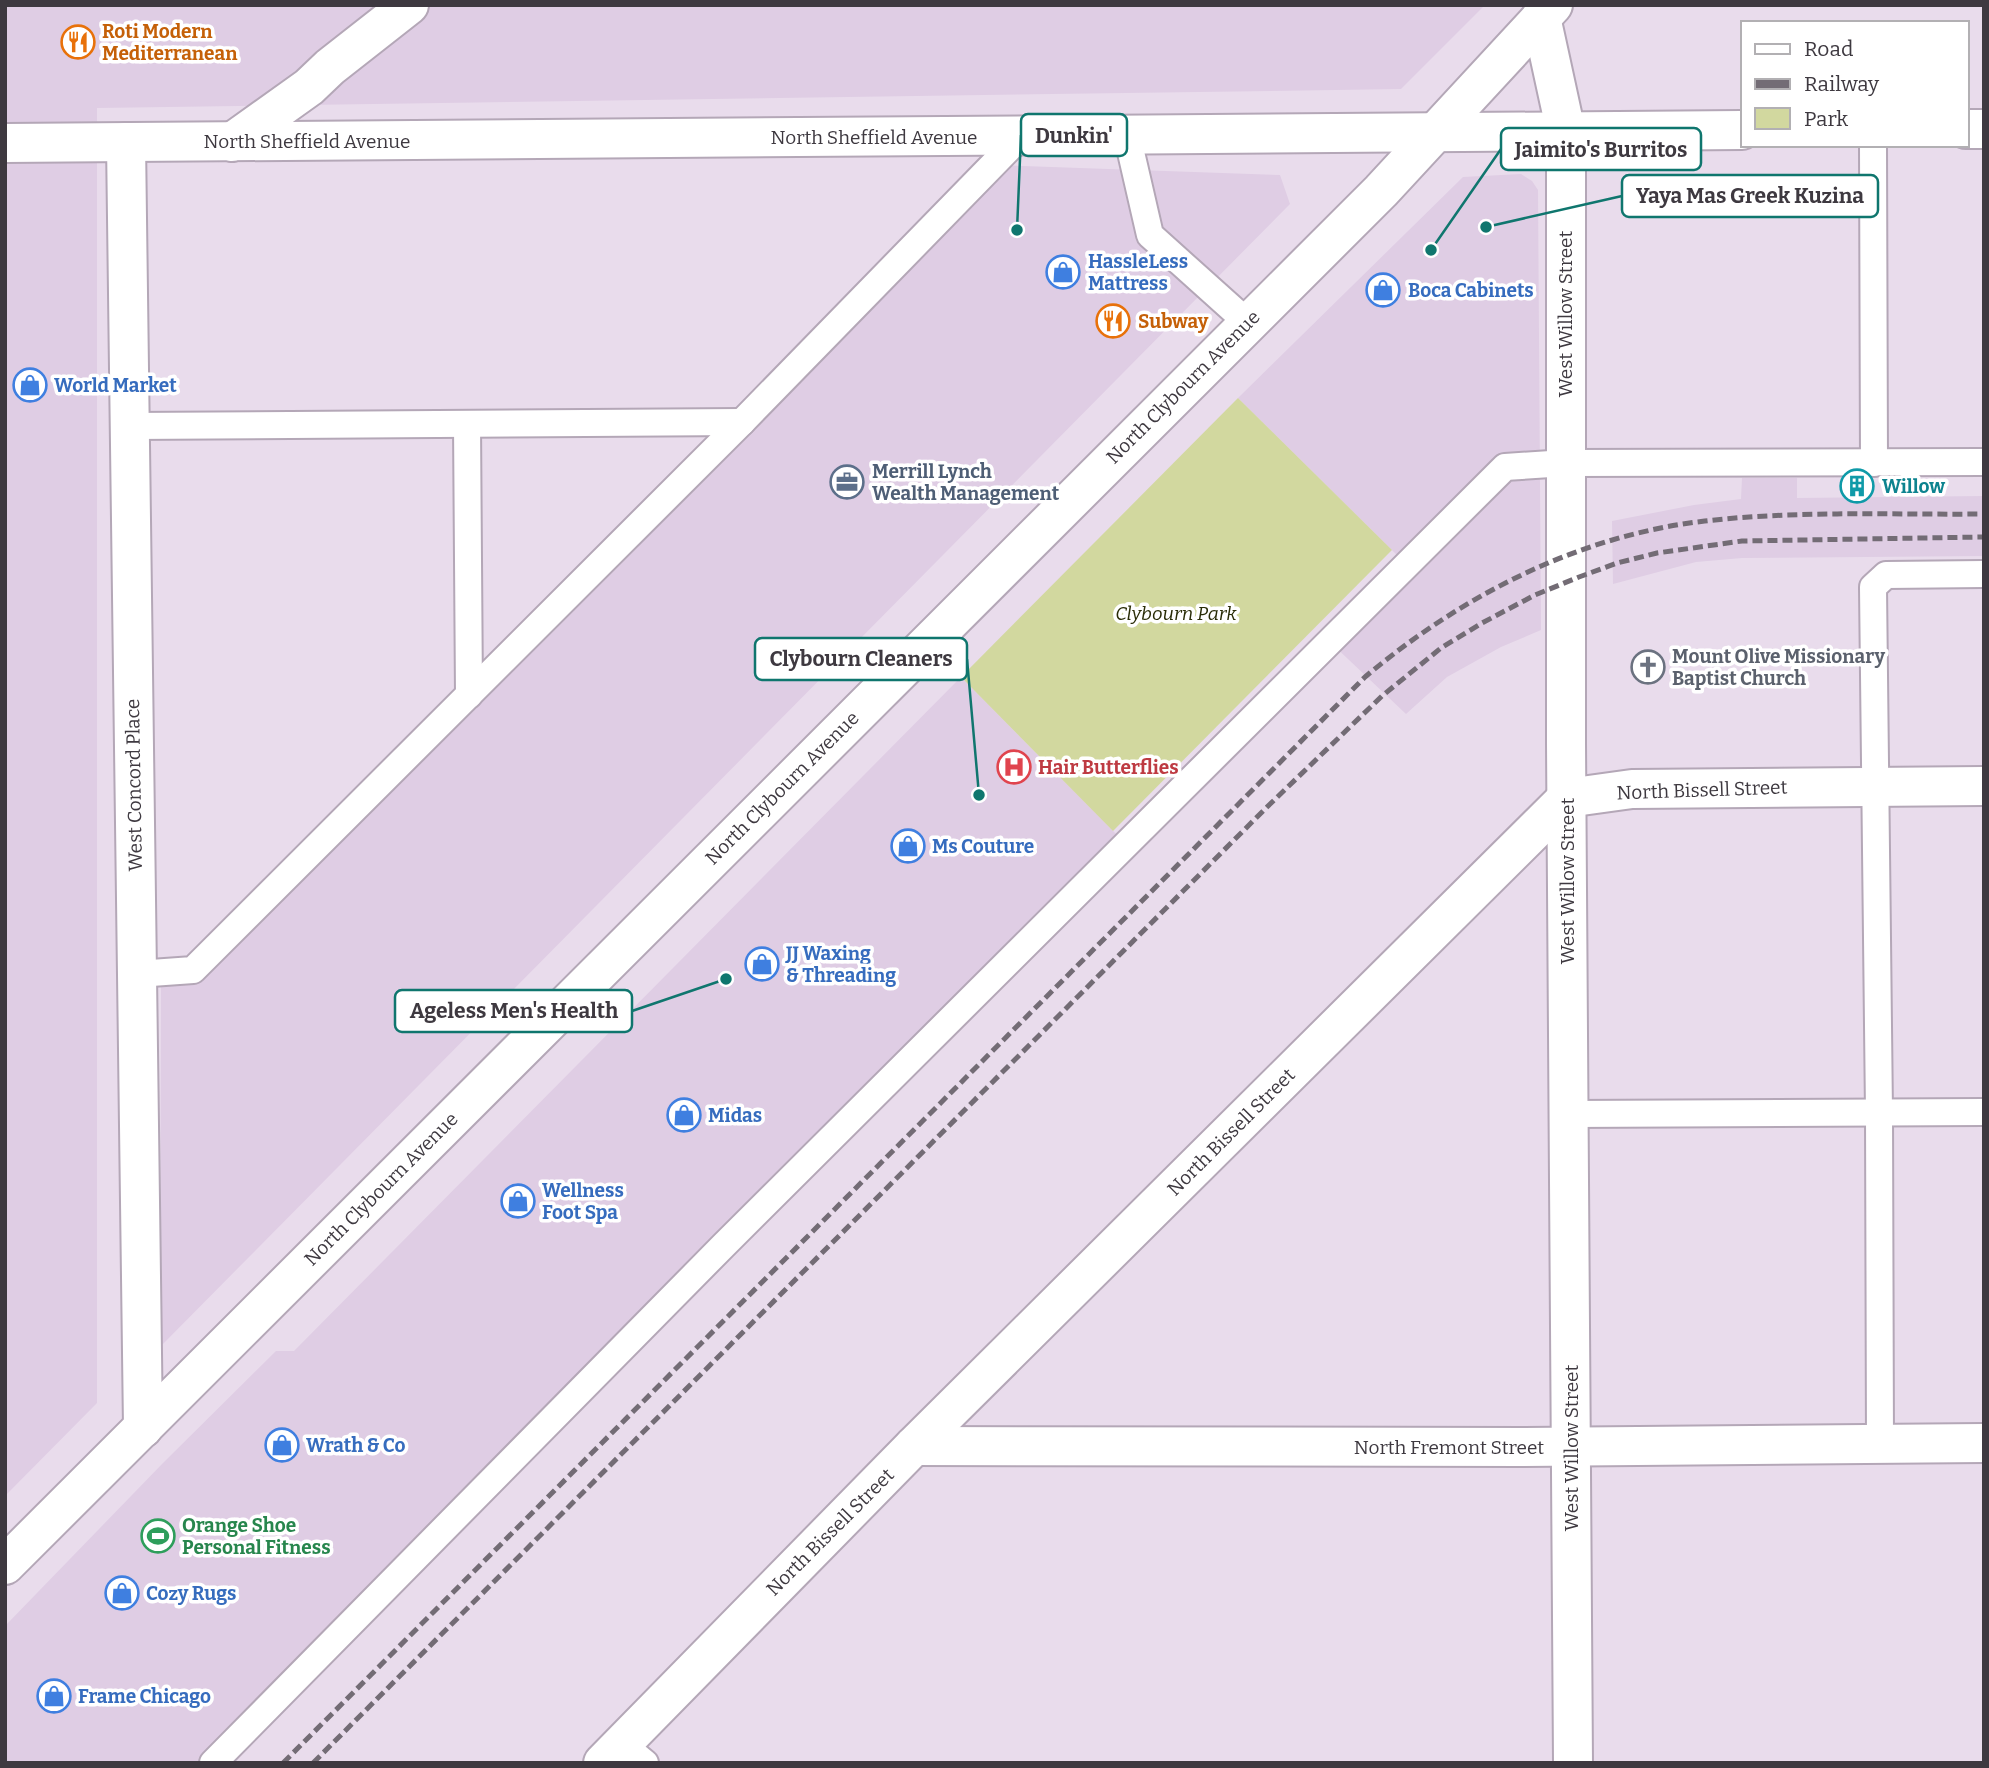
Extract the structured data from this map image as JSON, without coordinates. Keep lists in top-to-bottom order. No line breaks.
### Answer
{"streets":{"street":["North Sheffield Avenue","West Willow Street","North Clybourn Avenue","West Concord Place","North Bissell Street","North Fremont Street"]},"crossings":[["North Sheffield Avenue","West Willow Street"],["North Sheffield Avenue","North Clybourn Avenue"],["North Sheffield Avenue","West Concord Place"],["West Willow Street","North Clybourn Avenue"],["West Willow Street","North Bissell Street"],["West Willow Street","North Fremont Street"],["North Clybourn Avenue","West Concord Place"],["North Bissell Street","North Fremont Street"]],"parks":["Clybourn Park"],"places":{"restaurant":["Roti Modern Mediterranean","Subway"],"other":["Yaya Mas Greek Kuzina","Dunkin'","Jaimito's Burritos","Clybourn Cleaners","Ageless Men's Health"],"shop":["HassleLess Mattress","Boca Cabinets","World Market","Ms Couture","JJ Waxing & Threading","Midas","Wellness Foot Spa","Wrath & Co","Cozy Rugs","Frame Chicago"],"office":["Merrill Lynch Wealth Management"],"building":["Willow"],"church":["Mount Olive Missionary Baptist Church"],"hospital":["Hair Butterflies"],"sports":["Orange Shoe Personal Fitness"]},"legend":["Road","Railway","Park"]}
